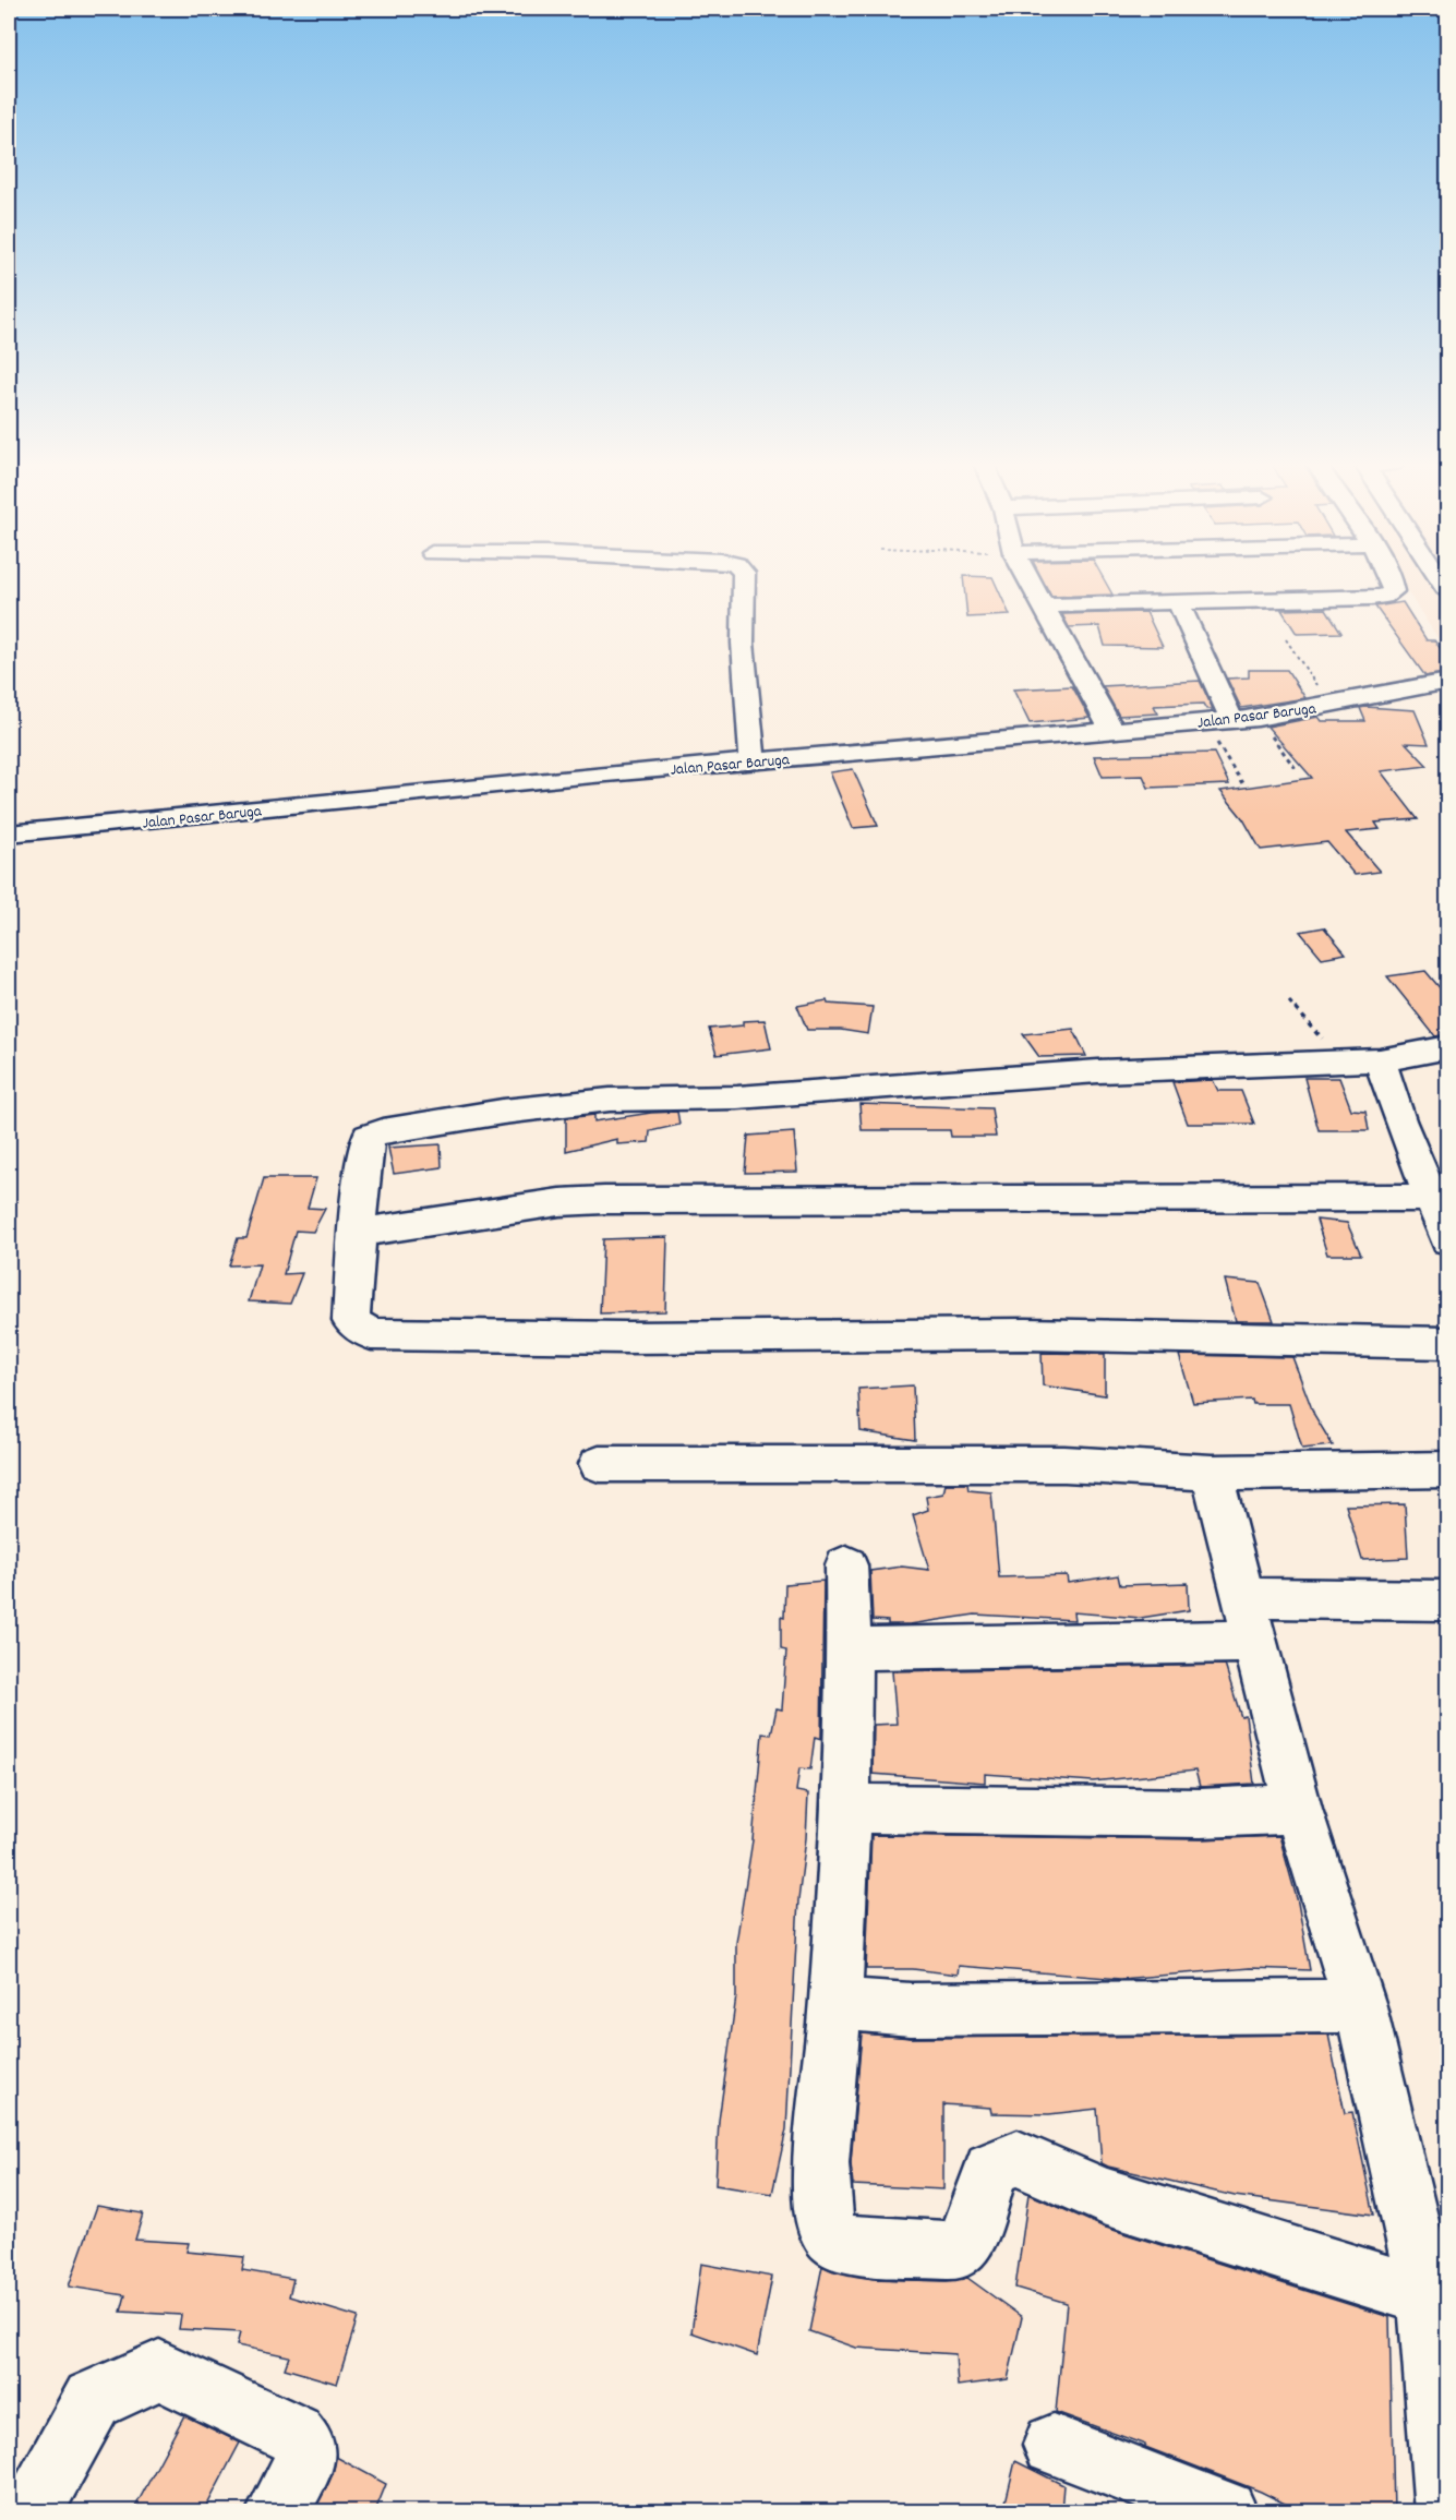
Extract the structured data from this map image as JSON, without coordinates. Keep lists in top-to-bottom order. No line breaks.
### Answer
{"streets":{"street":["Jalan Pasar Baruga"]}}
